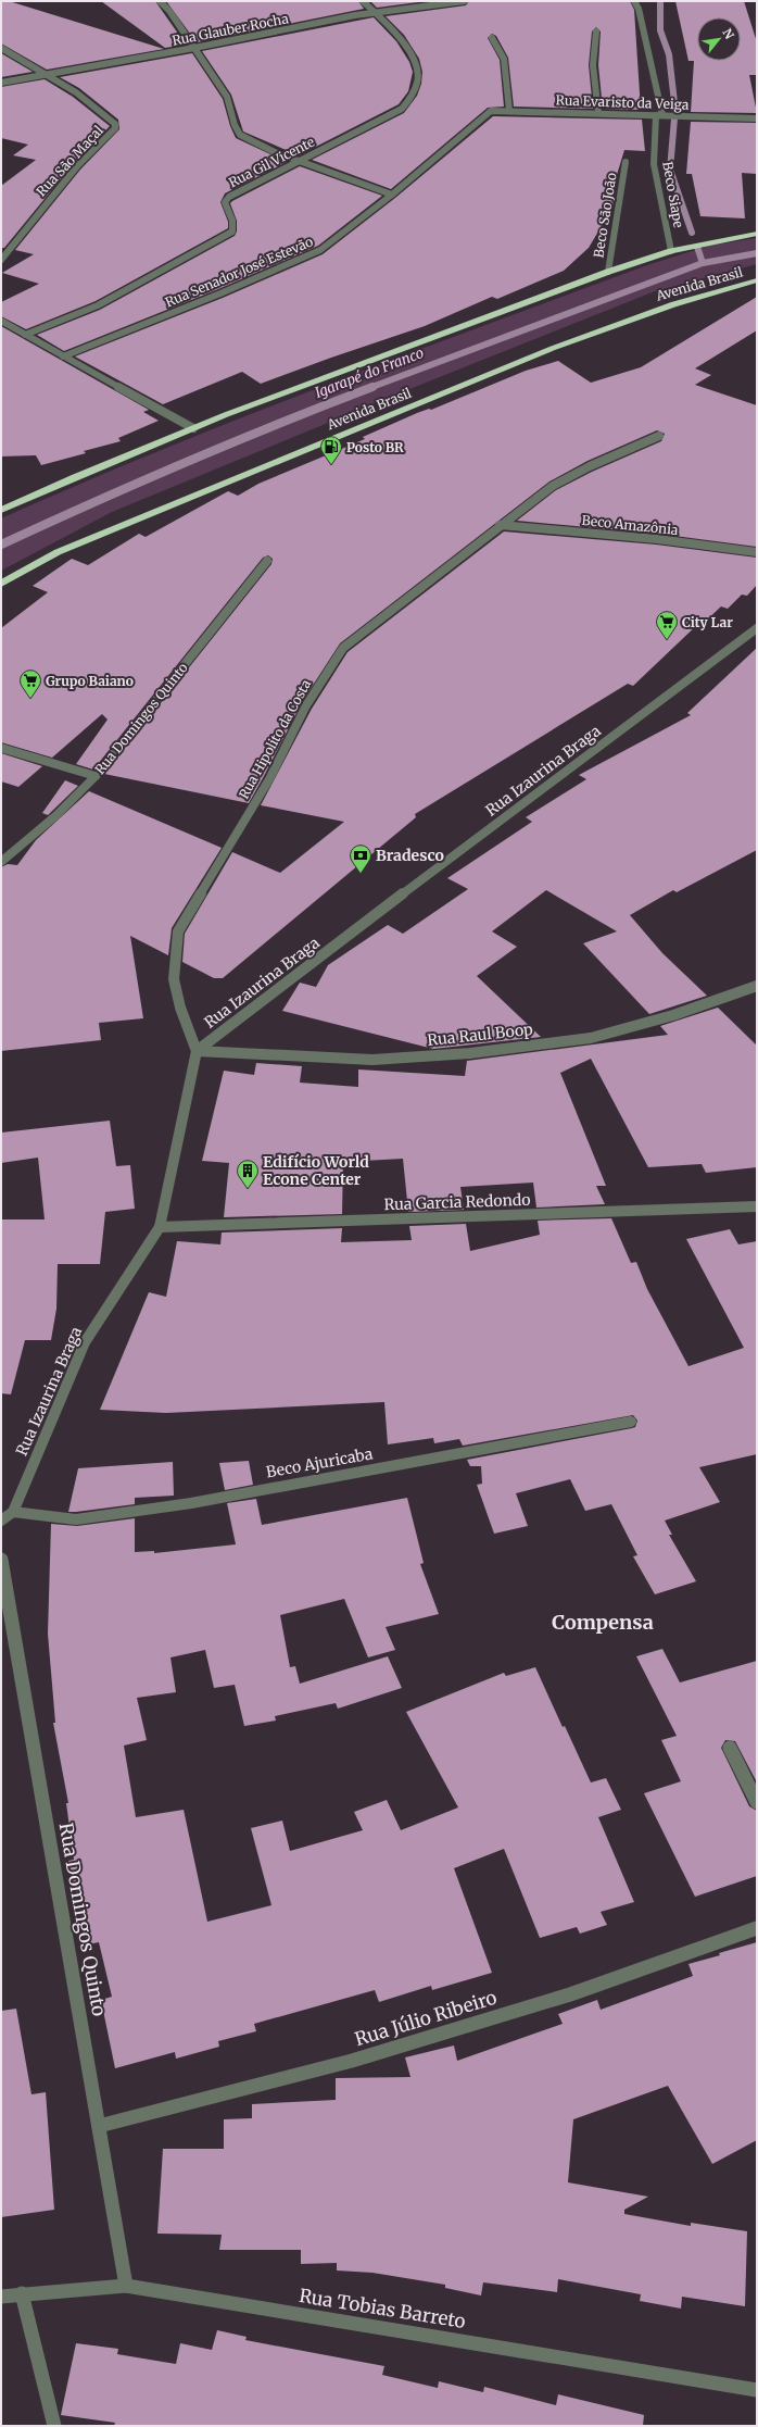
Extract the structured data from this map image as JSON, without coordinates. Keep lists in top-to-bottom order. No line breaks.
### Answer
{"streets":{"highway":["Avenida Brasil"],"street":["Rua Glauber Rocha","Rua Evaristo da Veiga","Rua São Maçal","Rua Gil Vicente","Beco Siape","Beco São João","Rua Senador José Estevão","Beco Amazônia","Rua Domingos Quinto","Rua Hipolito da Costa","Rua Izaurina Braga","Rua Raul Boop","Rua Garcia Redondo","Beco Ajuricaba","Rua Júlio Ribeiro","Rua Tobias Barreto"]},"crossings":[["Rua Glauber Rocha","Rua São Maçal"],["Rua Glauber Rocha","Rua Gil Vicente"],["Rua Evaristo da Veiga","Beco Siape"],["Rua Evaristo da Veiga","Rua Senador José Estevão"],["Beco Amazônia","Rua Hipolito da Costa"],["Rua Domingos Quinto","Rua Júlio Ribeiro"],["Rua Domingos Quinto","Rua Tobias Barreto"],["Rua Hipolito da Costa","Rua Izaurina Braga"],["Rua Hipolito da Costa","Rua Raul Boop"],["Rua Izaurina Braga","Rua Raul Boop"],["Rua Izaurina Braga","Rua Garcia Redondo"],["Rua Izaurina Braga","Beco Ajuricaba"]],"districts":["Compensa"],"water":["Igarapé do Franco"],"places":{"fuel station":["Posto BR"],"supermarket":["City Lar","Grupo Baiano"],"bank":["Bradesco"],"building":["Edifício World Econe Center"]},"north":"top right"}
